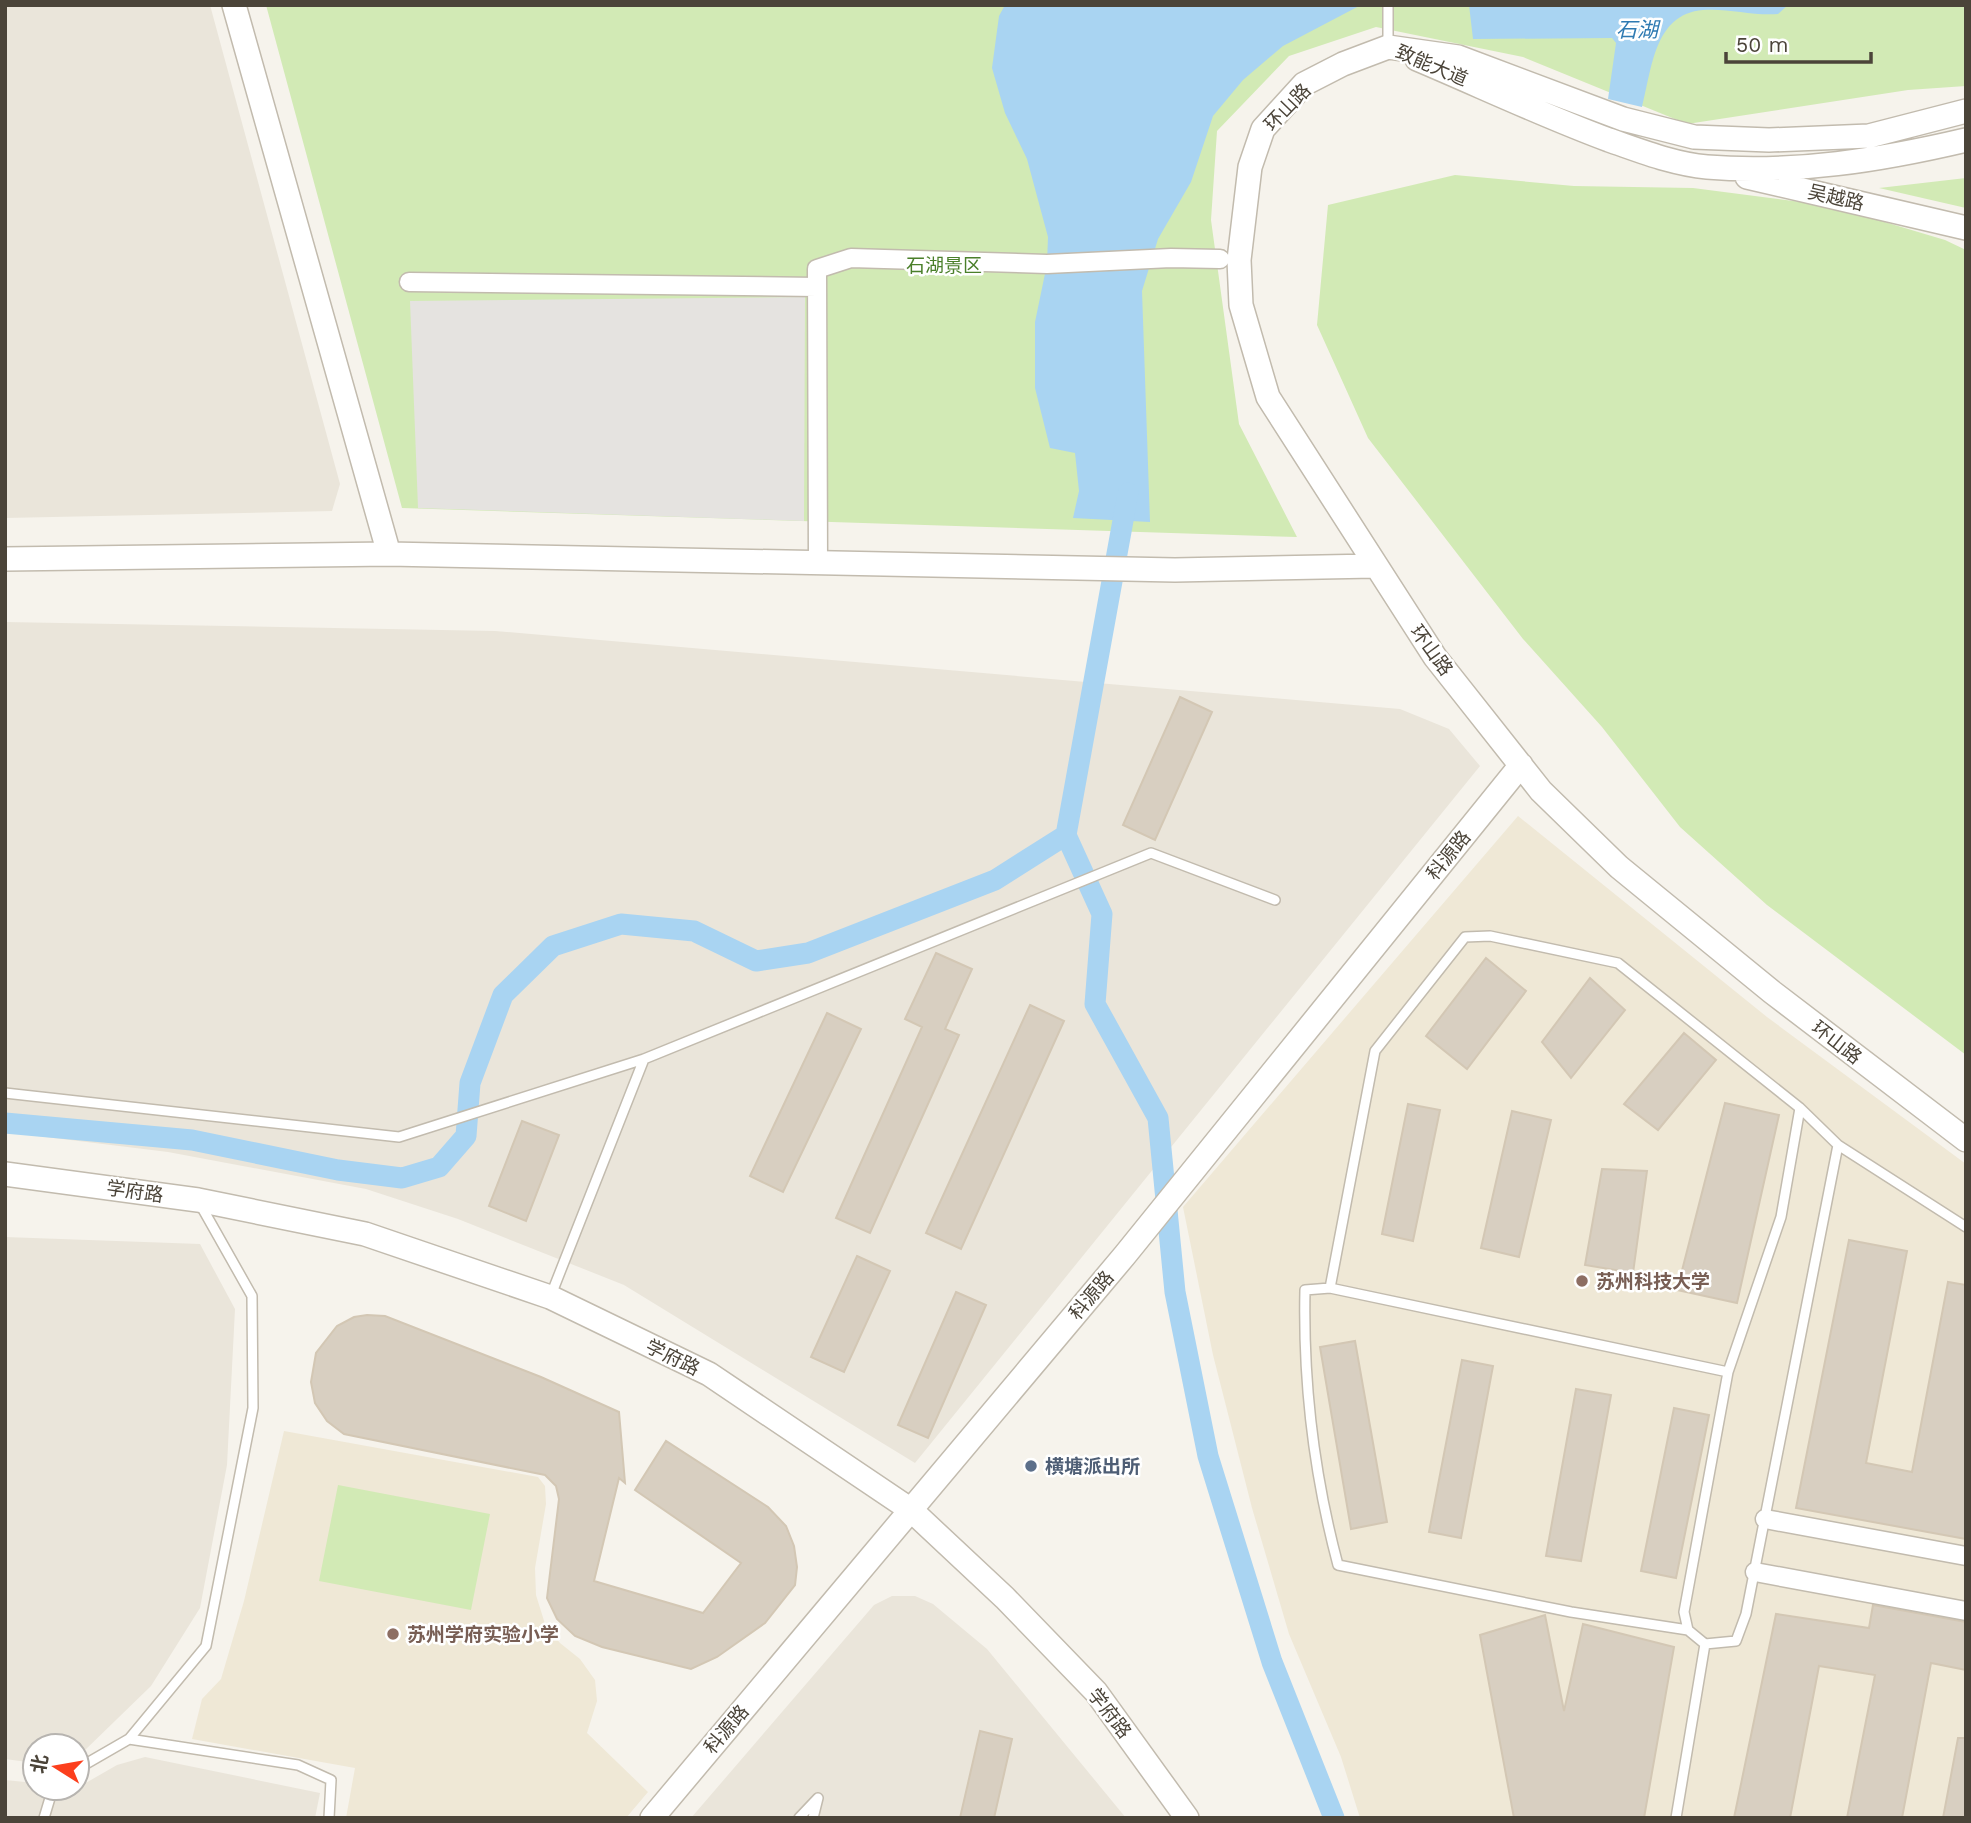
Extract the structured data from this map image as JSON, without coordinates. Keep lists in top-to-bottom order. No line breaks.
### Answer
{"streets":{"street":["致能大道","环山路","吴越路","科源路","学府路"]},"crossings":[["致能大道","环山路"],["致能大道","吴越路"],["环山路","科源路"],["科源路","学府路"]],"water":["石湖"],"parks":["石湖景区"],"places":["苏州科技大学","横塘派出所","苏州学府实验小学"],"scale_bar":"50 m","north":"left"}
